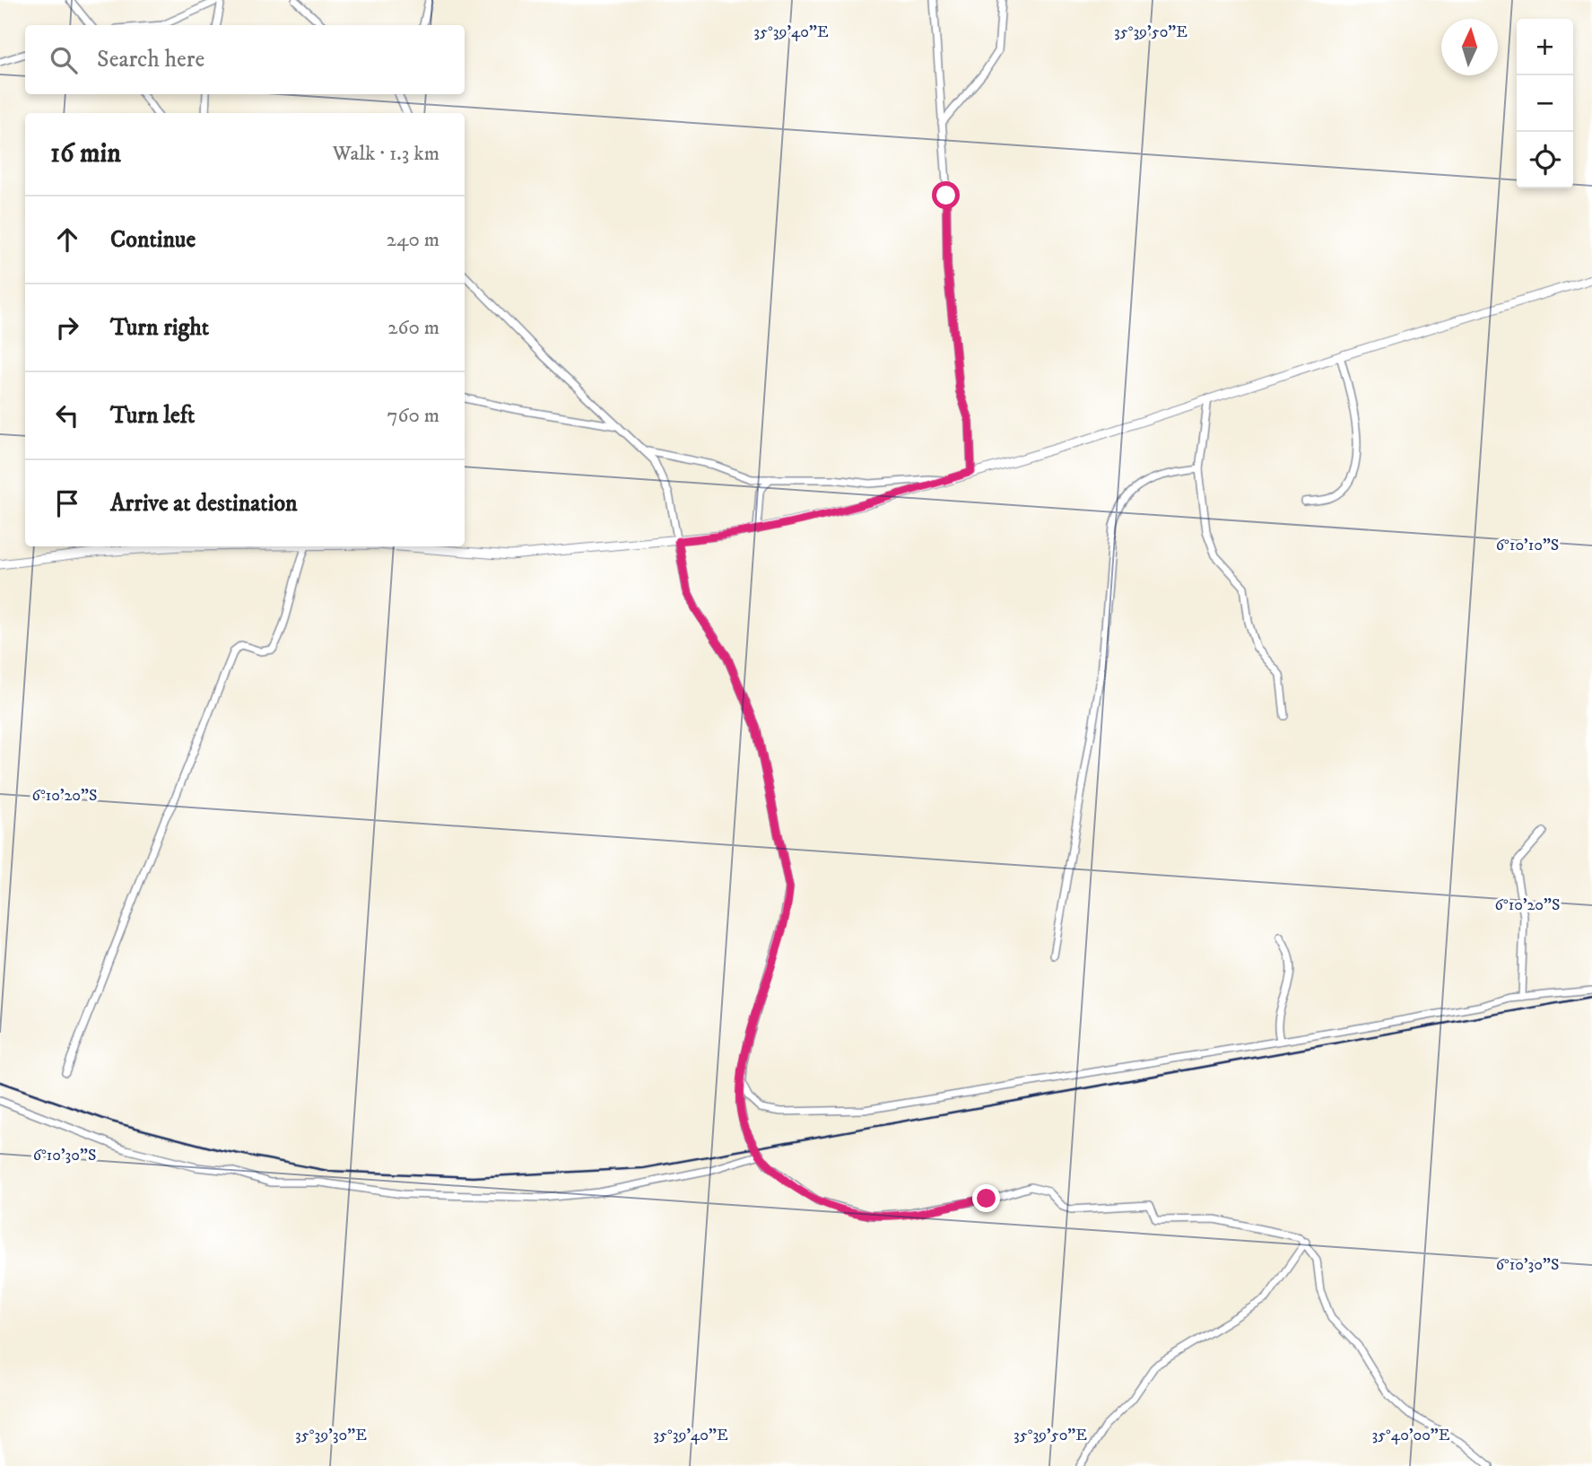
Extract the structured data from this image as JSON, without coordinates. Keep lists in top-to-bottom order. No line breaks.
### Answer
{"north":"top","page":{"map_buttons":["+","−"],"search":"Search here","heading":["16 min","Walk · 1.3 km"],"list":[["Continue","240 m"],["Turn right","260 m"],["Turn left","760 m"],"Arrive at destination"]},"coordinates":["35°39'40\"E","35°39'50\"E","6°10'10\"S","6°10'20\"S","6°10'30\"S","35°39'30\"E","35°40'00\"E"]}
